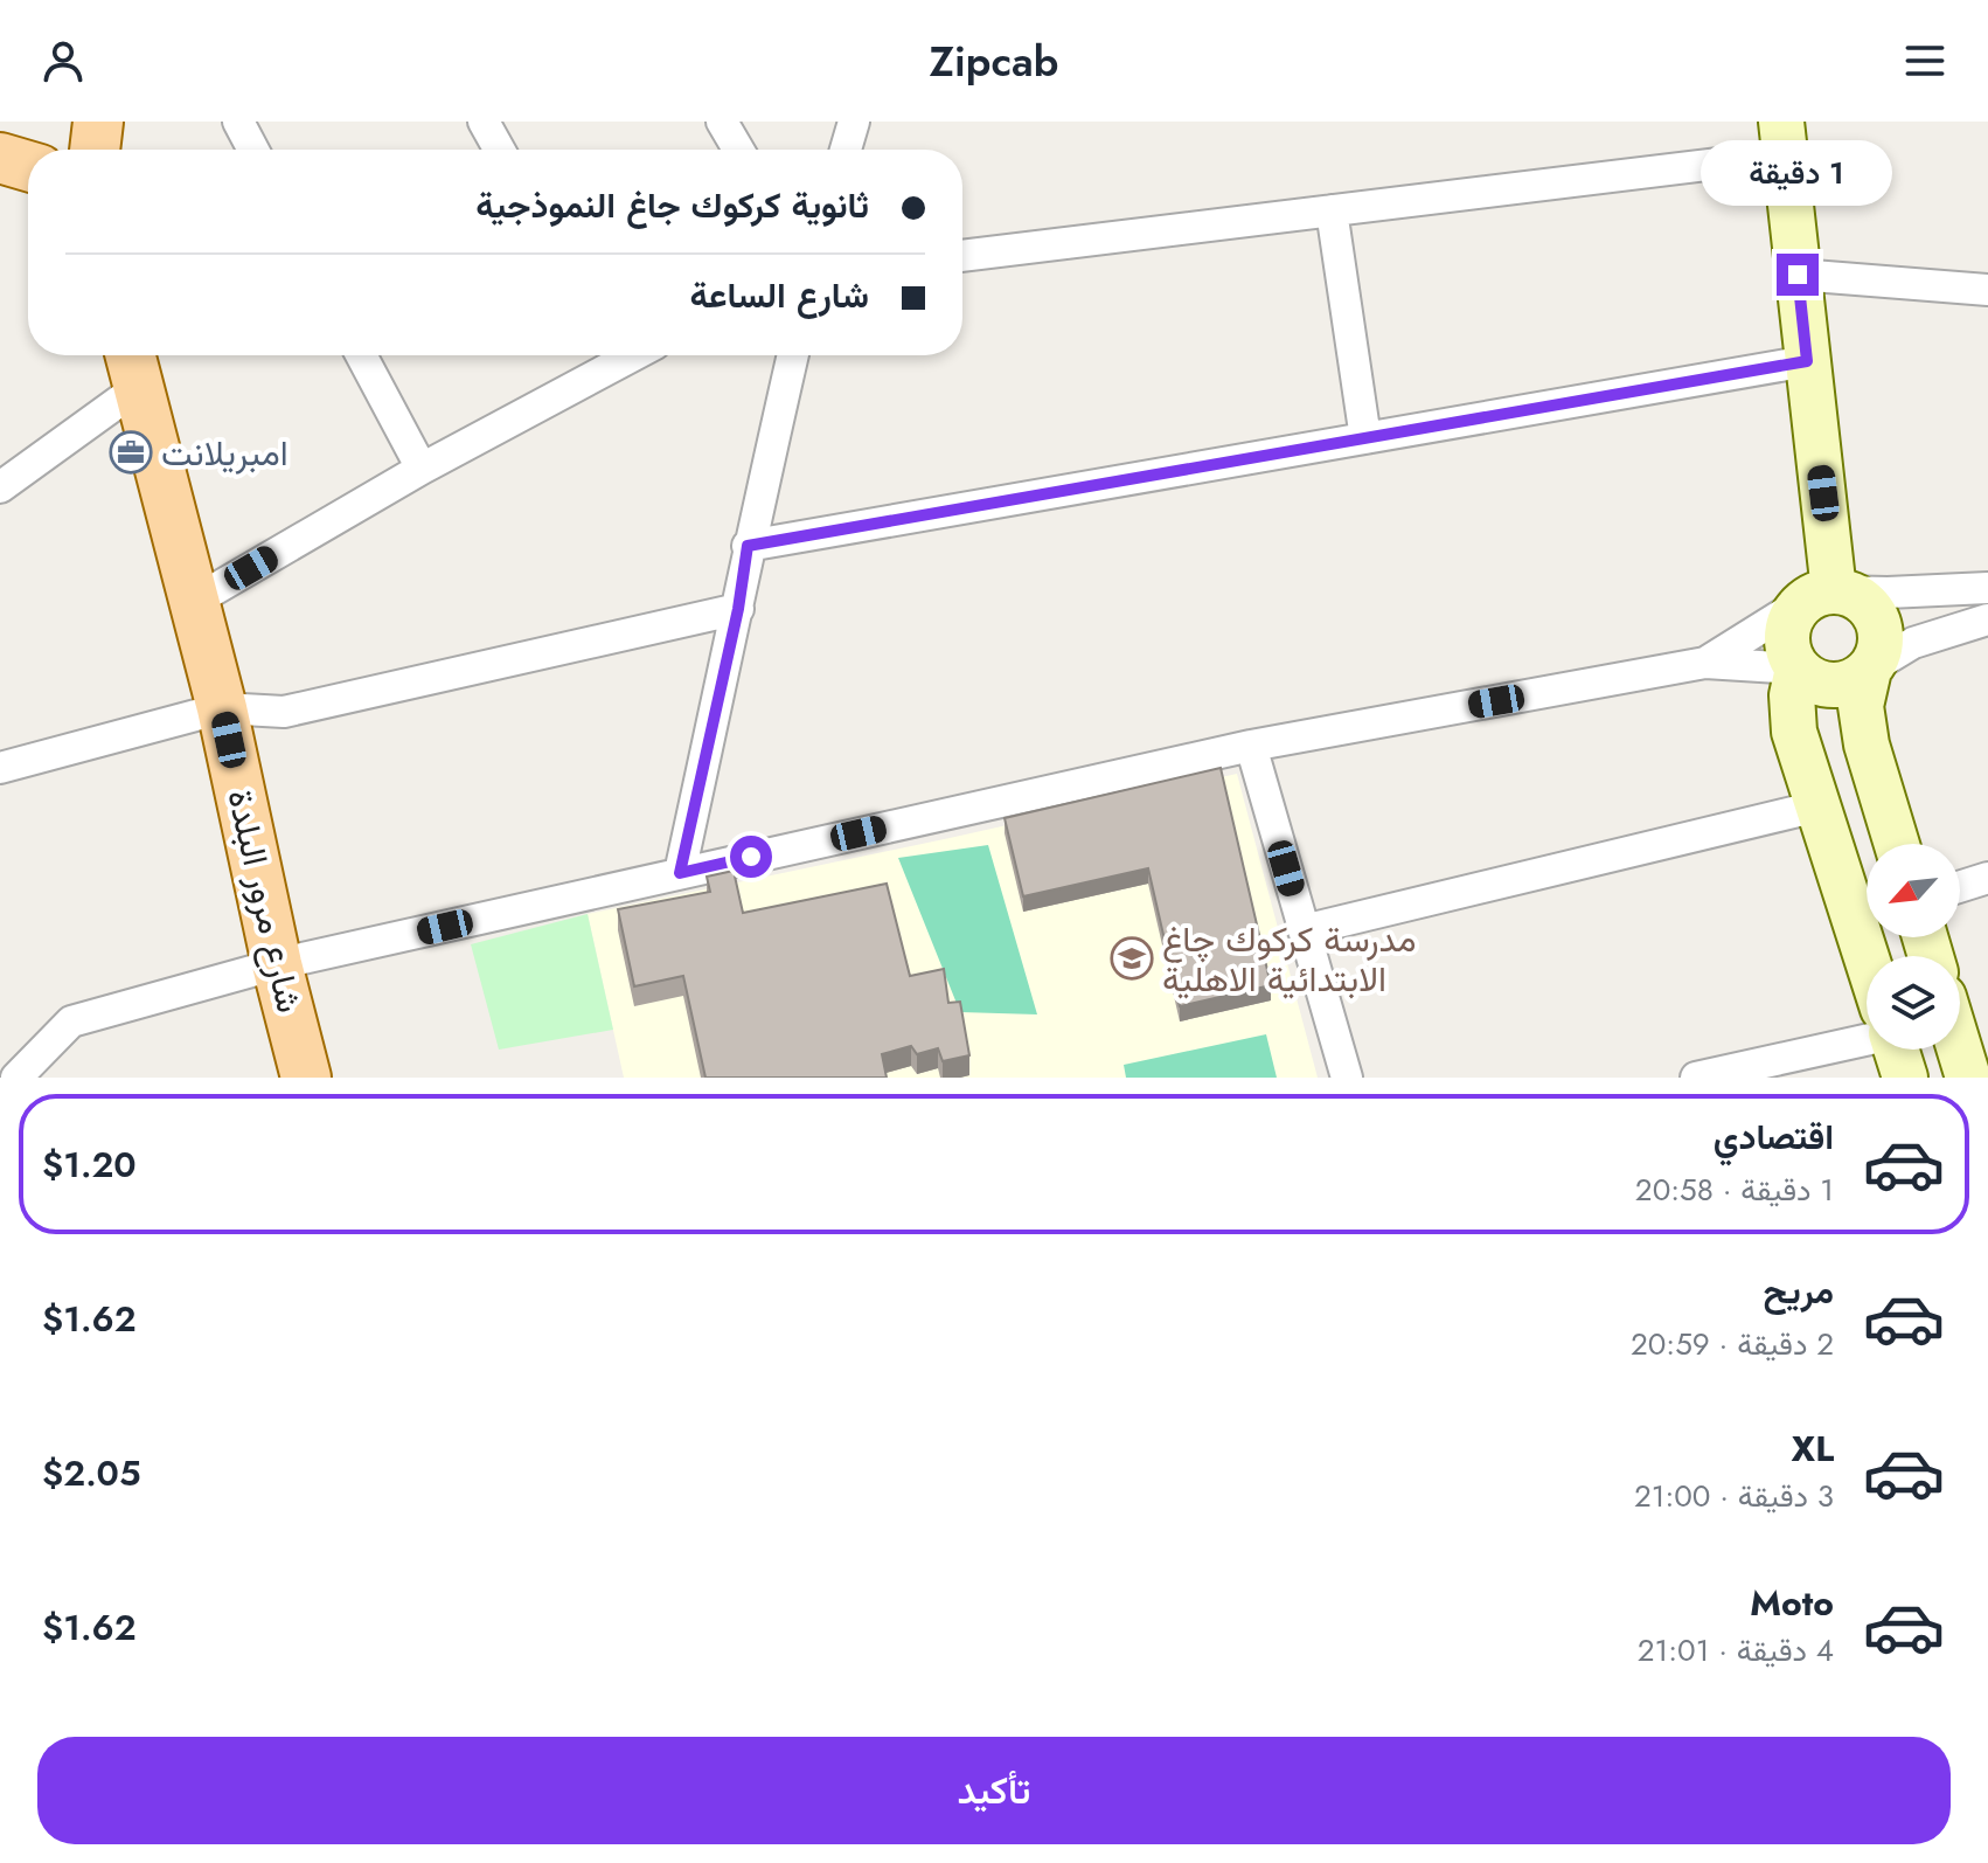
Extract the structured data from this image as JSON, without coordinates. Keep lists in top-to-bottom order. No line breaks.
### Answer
{"streets":{"main road":["شارع مرور البلدة"]},"places":{"office":["امبريلانت"],"school or university":["مدرسة كركوك چاغ الابتدائية الاهلية"]},"north":"bottom left","page":{"header":"Zipcab","bubble":"1 دقيقة","banner":["ثانوية كركوك جاغ النموذجية","شارع الساعة"],"list":[{"name":"اقتصادي","note":"1 دقيقة · 20:58","value":"$1.20"},{"name":"مريح","note":"2 دقيقة · 20:59","value":"$1.62"},{"name":"XL","note":"3 دقيقة · 21:00","value":"$2.05"},{"name":"Moto","note":"4 دقيقة · 21:01","value":"$1.62"}],"buttons":"تأكيد"}}
